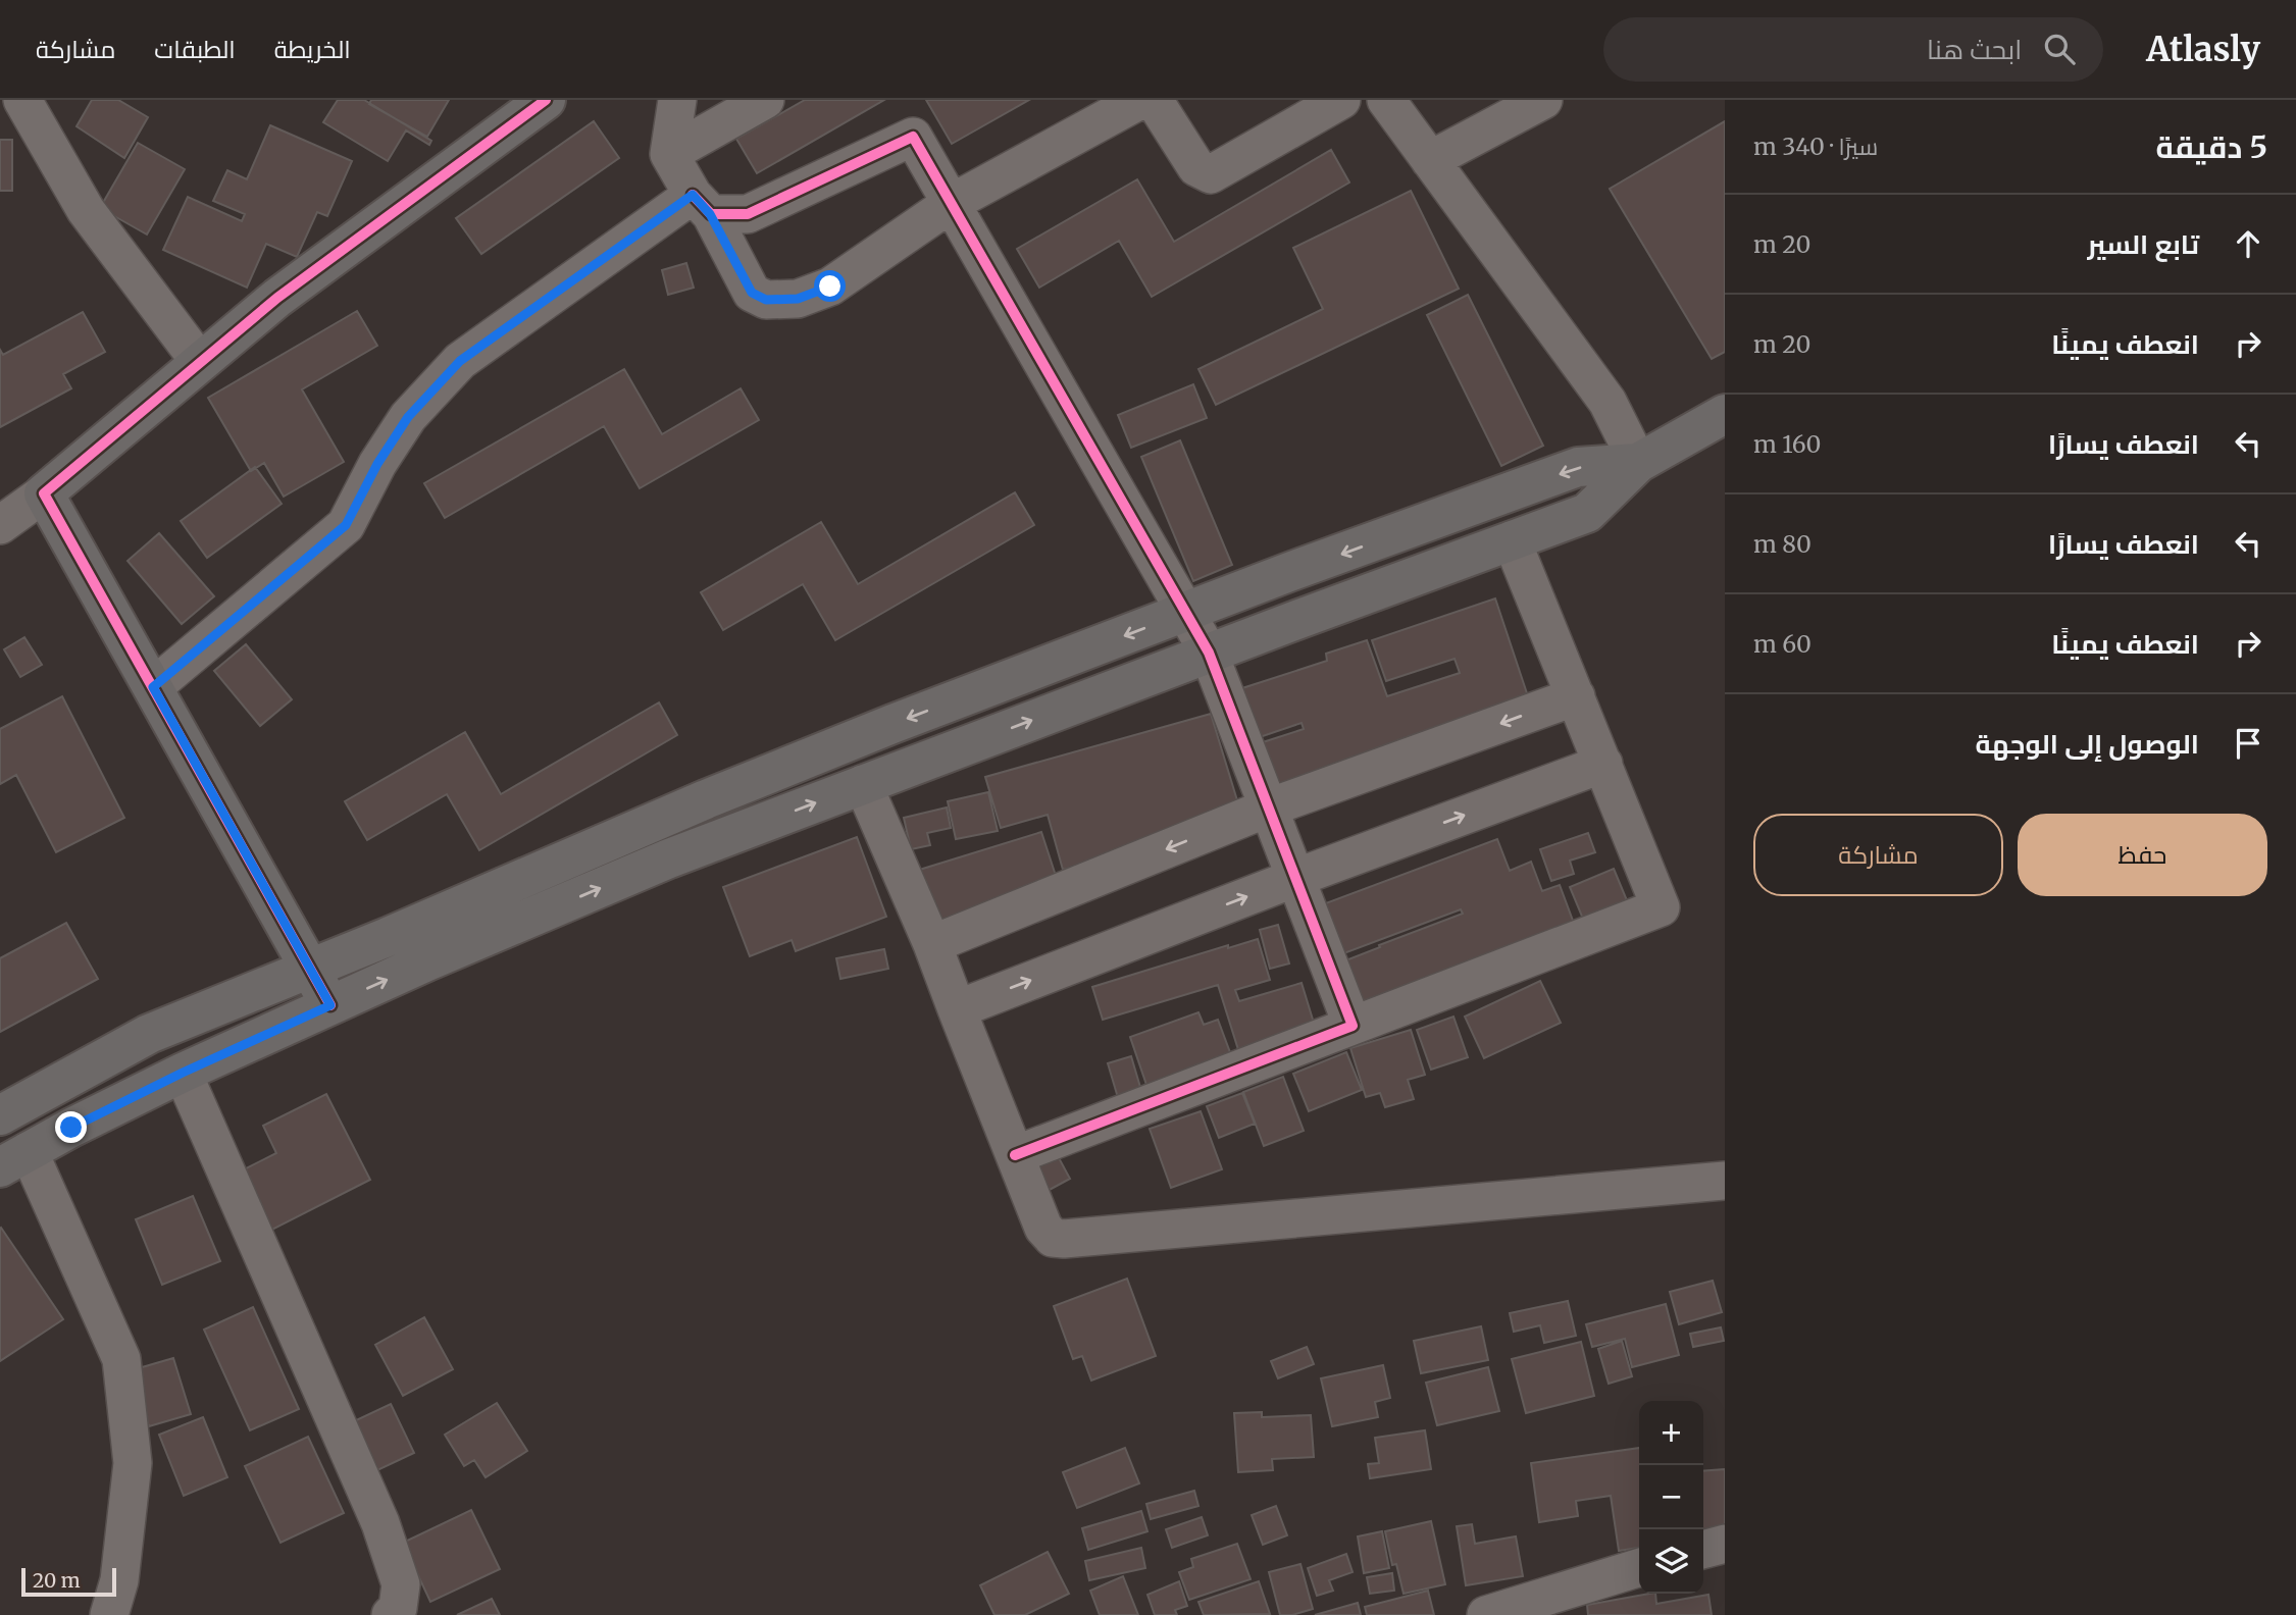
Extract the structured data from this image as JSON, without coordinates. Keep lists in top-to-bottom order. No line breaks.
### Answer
{"scale_bar":"20 m","page":{"header":"Atlasly","search":"ابحث هنا","nav":["الخريطة","الطبقات","مشاركة"],"heading":["5 دقيقة","سيرًا · 340 m"],"list":[["تابع السير","20 m"],["انعطف يمينًا","20 m"],["انعطف يسارًا","160 m"],["انعطف يسارًا","80 m"],["انعطف يمينًا","60 m"],"الوصول إلى الوجهة"],"buttons":["حفظ","مشاركة"],"map_buttons":["+","−"],"scale":"20 m"}}
